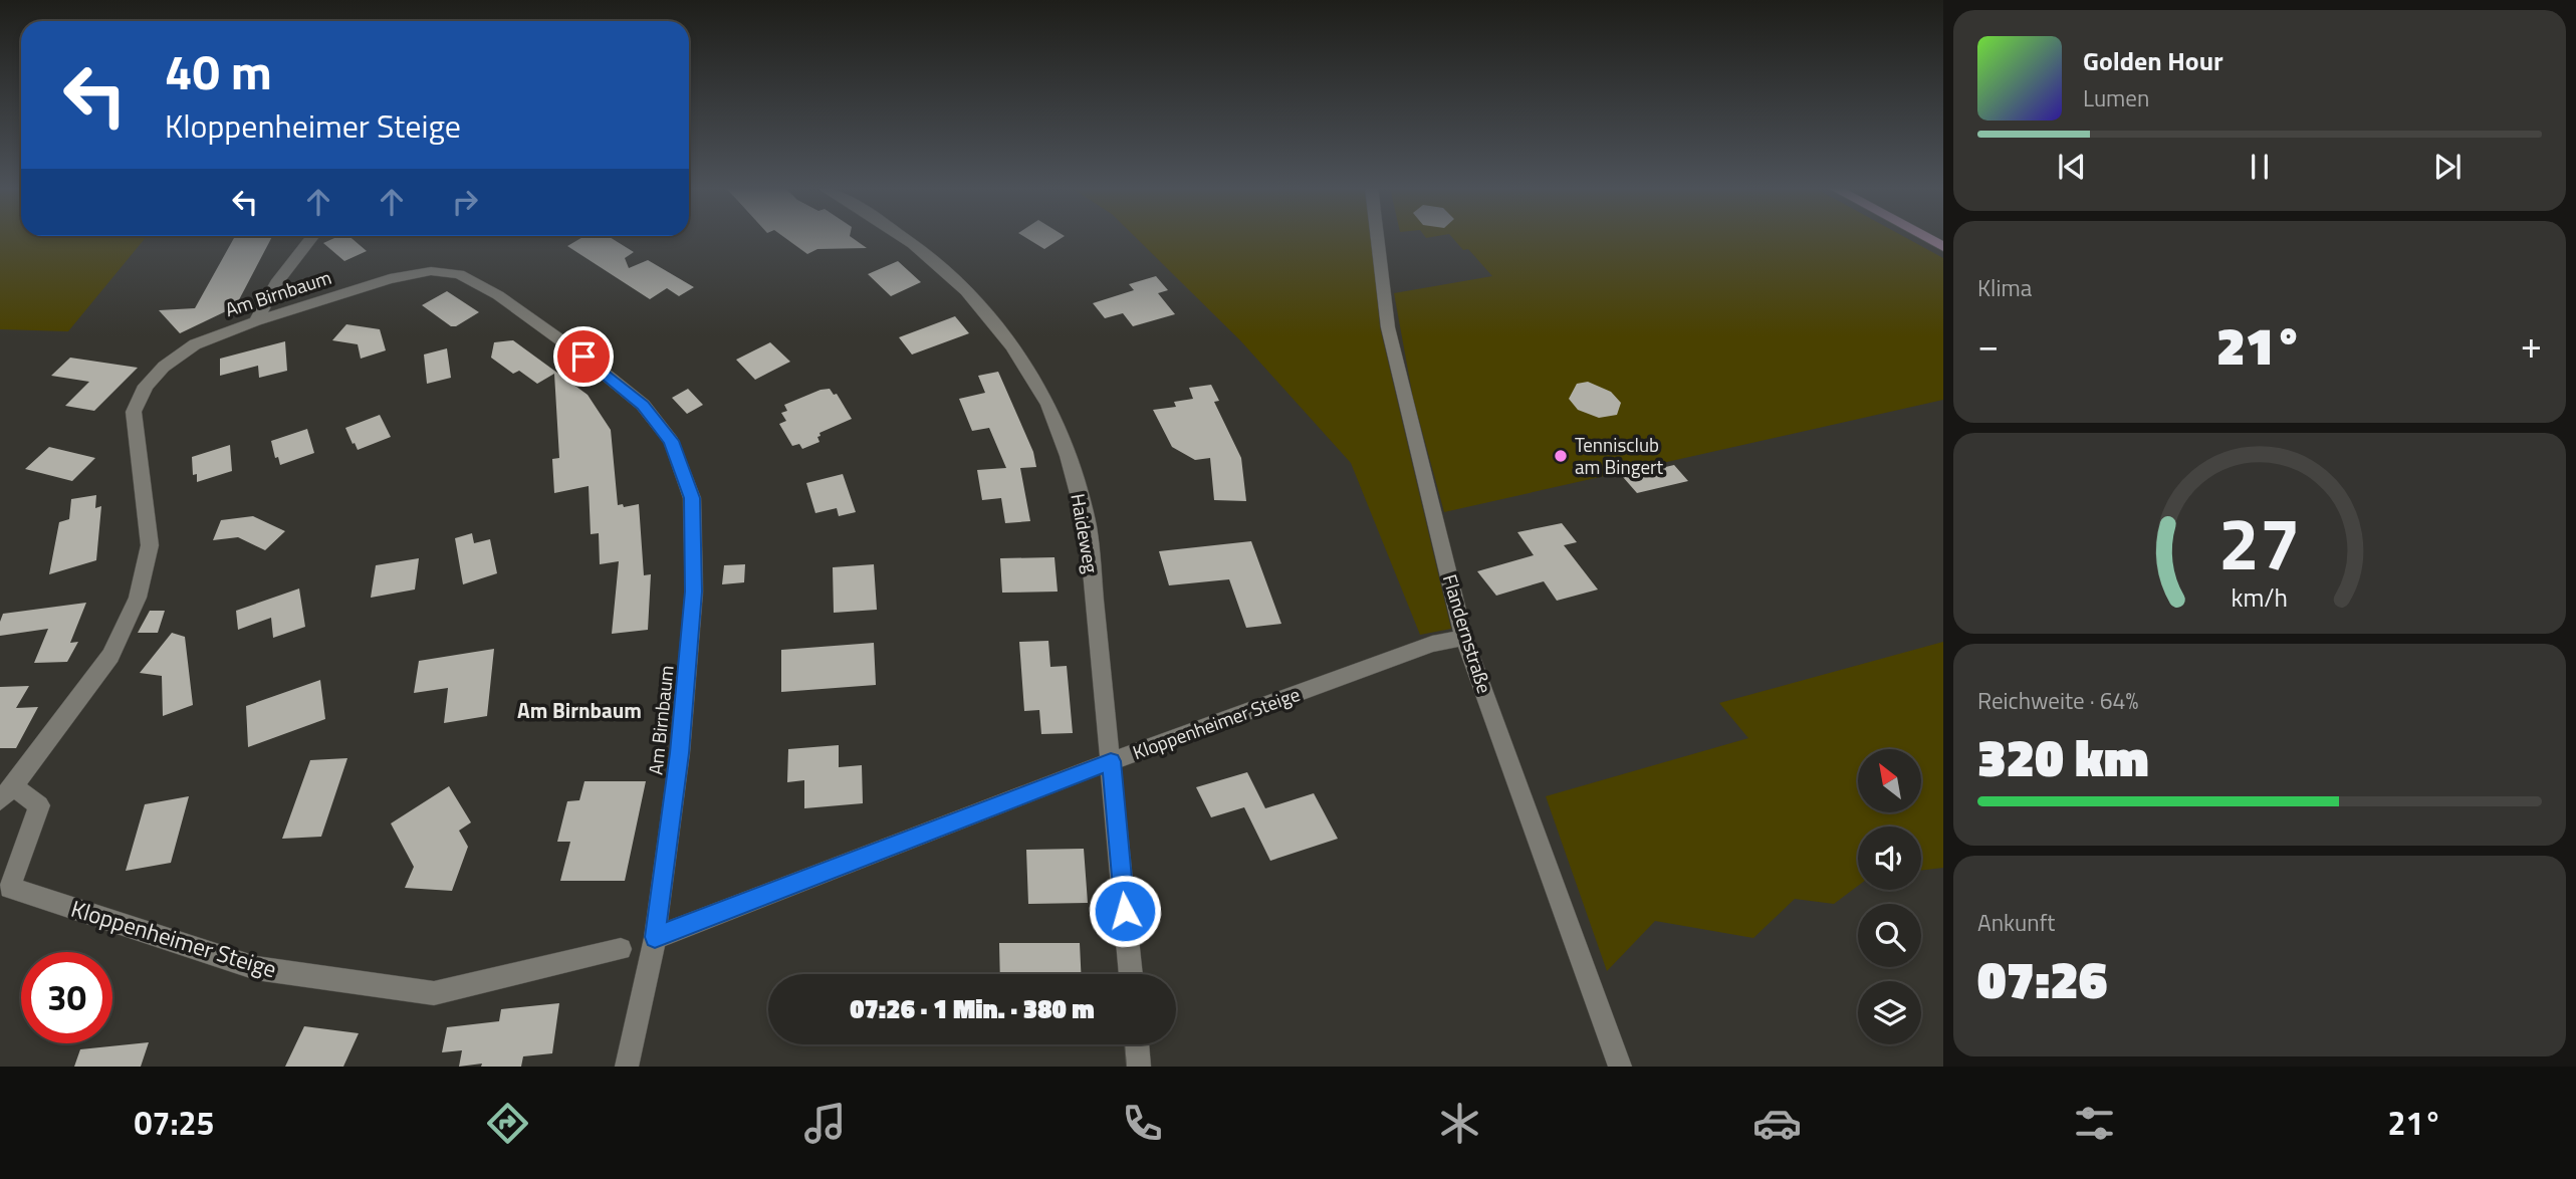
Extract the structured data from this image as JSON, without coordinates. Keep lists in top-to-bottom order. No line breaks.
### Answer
{"streets":{"street":["Am Birnbaum","Haideweg","Flandernstraße","Kloppenheimer Steige"]},"crossings":[["Am Birnbaum","Kloppenheimer Steige"],["Haideweg","Kloppenheimer Steige"],["Flandernstraße","Kloppenheimer Steige"]],"districts":["Am Birnbaum"],"places":["Tennisclub am Bingert"],"north":"top left","page":{"turn":["40 m","Kloppenheimer Steige"],"song":["Golden Hour","Lumen"],"tile":["Klima",["Reichweite · 64%","320 km"],["Ankunft","07:26"]],"heat":["−","21°","+"],"limit":"30","trip":"07:26 · 1 Min. · 380 m","tabs":["07:25","21°"],"gauge":["27","km/h"]}}
